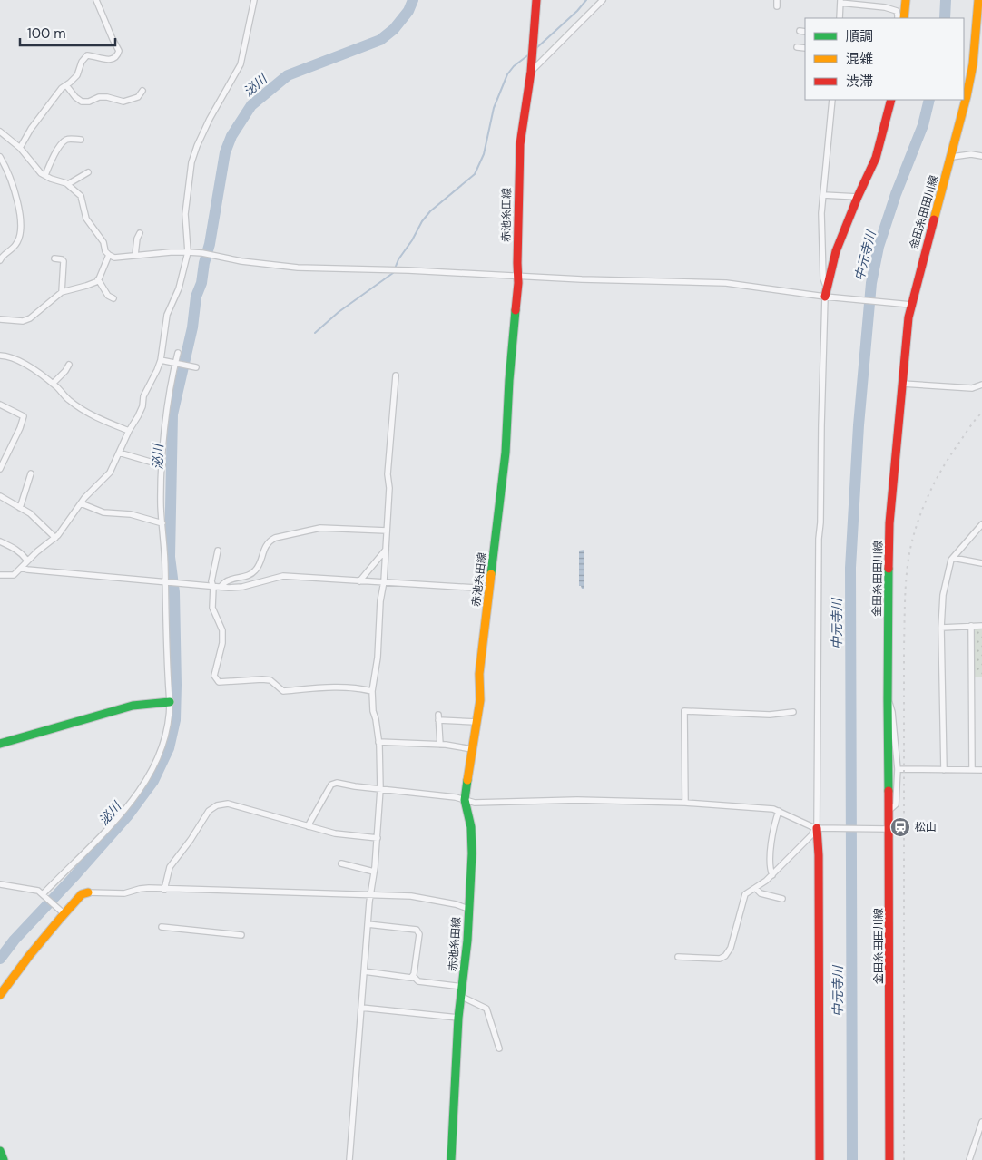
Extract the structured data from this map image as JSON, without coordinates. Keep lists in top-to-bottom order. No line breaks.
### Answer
{"streets":{"main road":["金田糸田田川線","赤池糸田線"]},"water":["泌川","中元寺川"],"places":{"station":["松山"]},"legend":["順調","混雑","渋滞"],"scale_bar":"100 m"}
